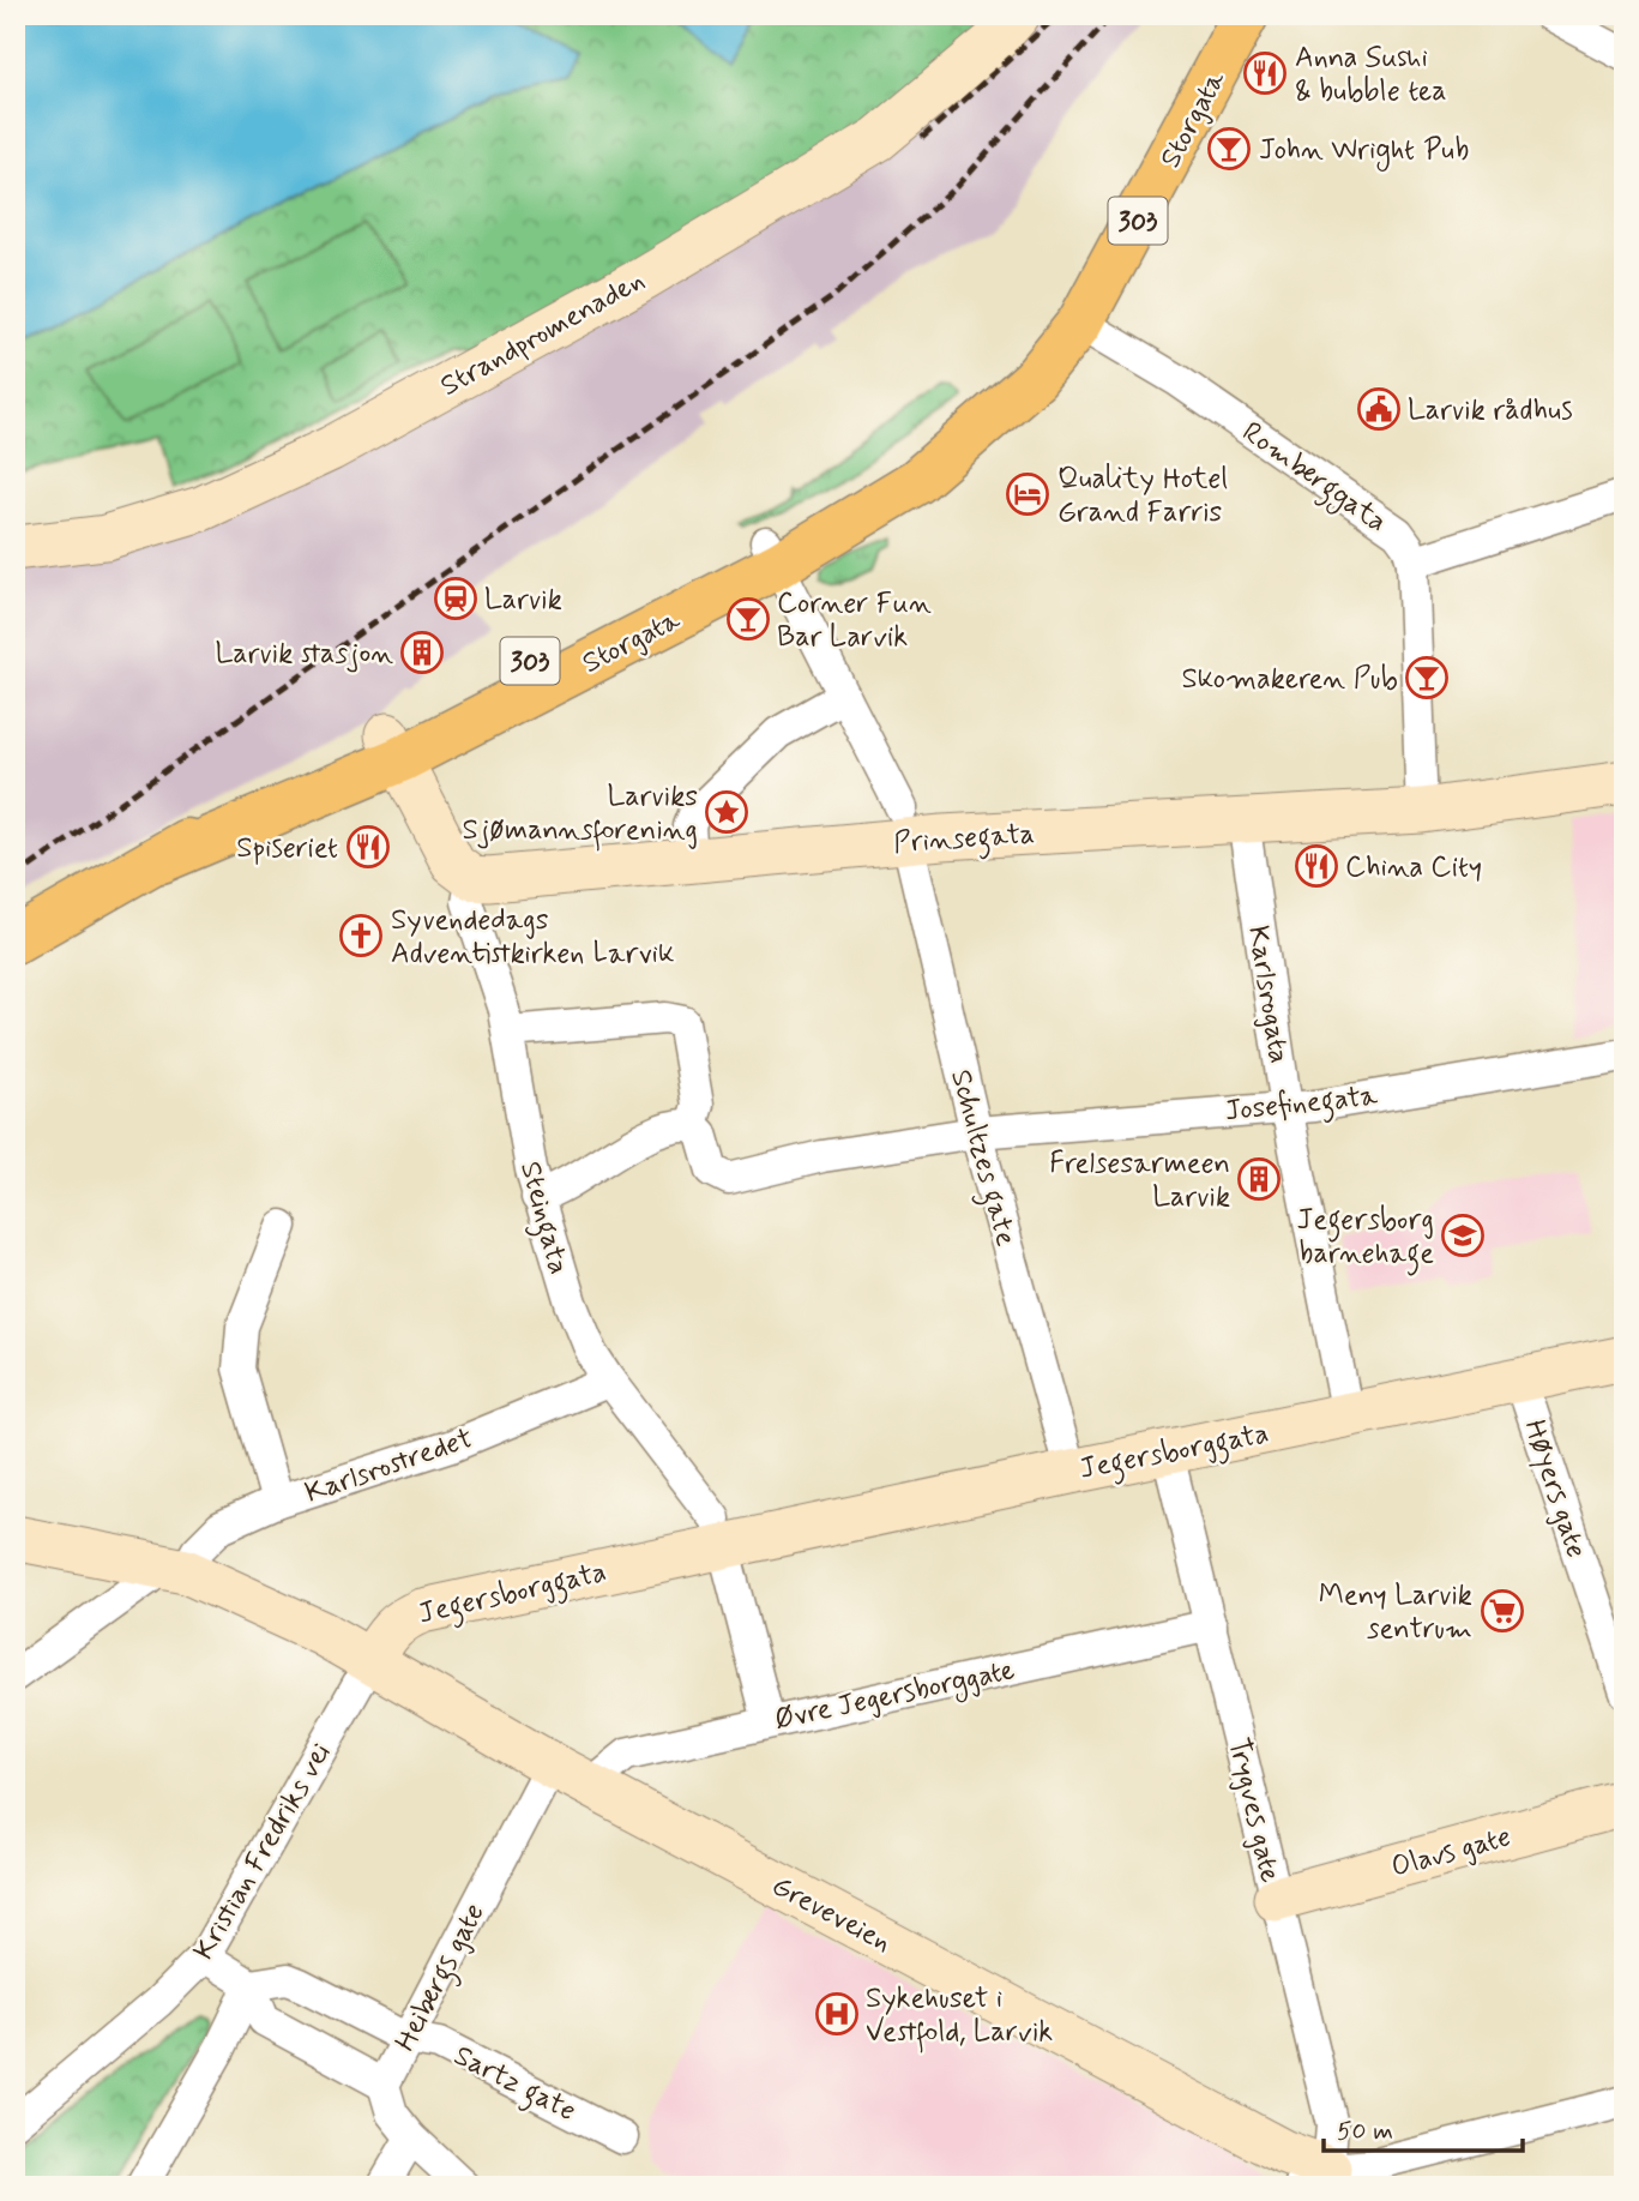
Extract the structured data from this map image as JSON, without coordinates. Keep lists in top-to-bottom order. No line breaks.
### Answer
{"streets":{"main road":["Storgata","303","Strandpromenaden","Prinsegata","Jegersborggata","Olavs gate","Greveveien"],"street":["Romberggata","Karlsrogata","Josefinegata","Schultzes gate","Steingata","Karlsrostredet","Høyers gate","Øvre Jegersborggate","Trygves gate","Kristian Fredriks vei","Heibergs gate","Sartz gate"]},"crossings":[["Storgata","Romberggata"],["Storgata","Schultzes gate"],["Romberggata","Prinsegata"],["Prinsegata","Karlsrogata"],["Prinsegata","Schultzes gate"],["Prinsegata","Steingata"],["Karlsrogata","Josefinegata"],["Karlsrogata","Jegersborggata"],["Josefinegata","Schultzes gate"],["Schultzes gate","Jegersborggata"],["Steingata","Jegersborggata"],["Steingata","Karlsrostredet"],["Jegersborggata","Høyers gate"],["Jegersborggata","Trygves gate"],["Jegersborggata","Kristian Fredriks vei"],["Jegersborggata","Greveveien"],["Karlsrostredet","Greveveien"],["Øvre Jegersborggate","Trygves gate"],["Øvre Jegersborggate","Greveveien"],["Trygves gate","Olavs gate"],["Trygves gate","Greveveien"],["Kristian Fredriks vei","Greveveien"],["Greveveien","Heibergs gate"],["Heibergs gate","Sartz gate"]],"places":{"restaurant":["Anna Sushi & bubble tea","Spiseriet","China City"],"bar":["John Wright Pub","Corner Fun Bar Larvik","Skomakeren Pub"],"public building":["Larvik rådhus"],"hotel":["Quality Hotel Grand Farris"],"station":["Larvik"],"building":["Larvik stasjon","Frelsesarmeen Larvik"],"place":["Larviks Sjømannsforening"],"church":["Syvendedags Adventistkirken Larvik"],"school or university":["Jegersborg barnehage"],"supermarket":["Meny Larvik sentrum"],"hospital":["Sykehuset i Vestfold, Larvik"]},"scale_bar":"50 m"}
